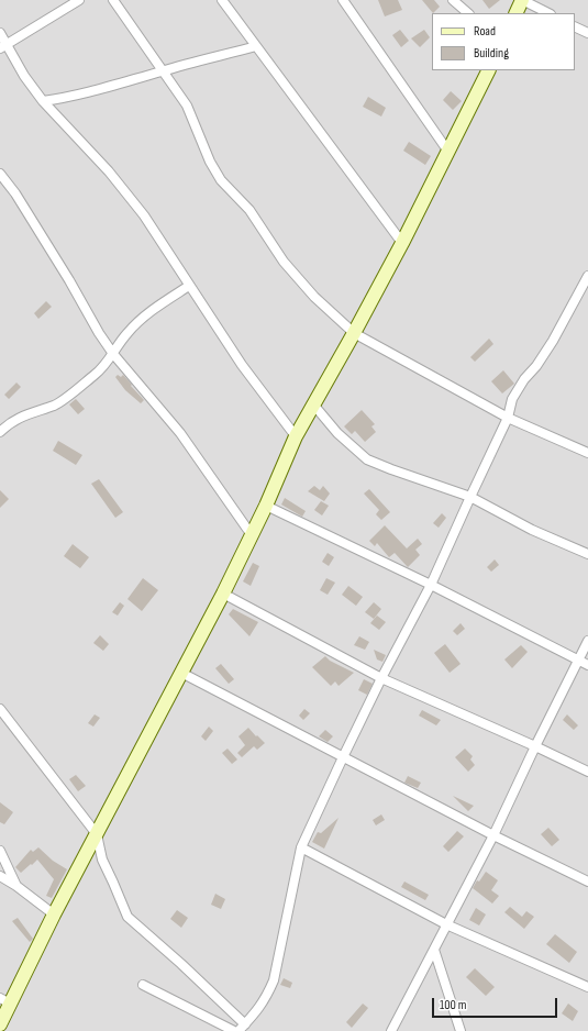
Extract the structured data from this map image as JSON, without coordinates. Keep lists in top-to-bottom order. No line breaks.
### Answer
{"legend":["Road","Building"],"scale_bar":"100 m"}
